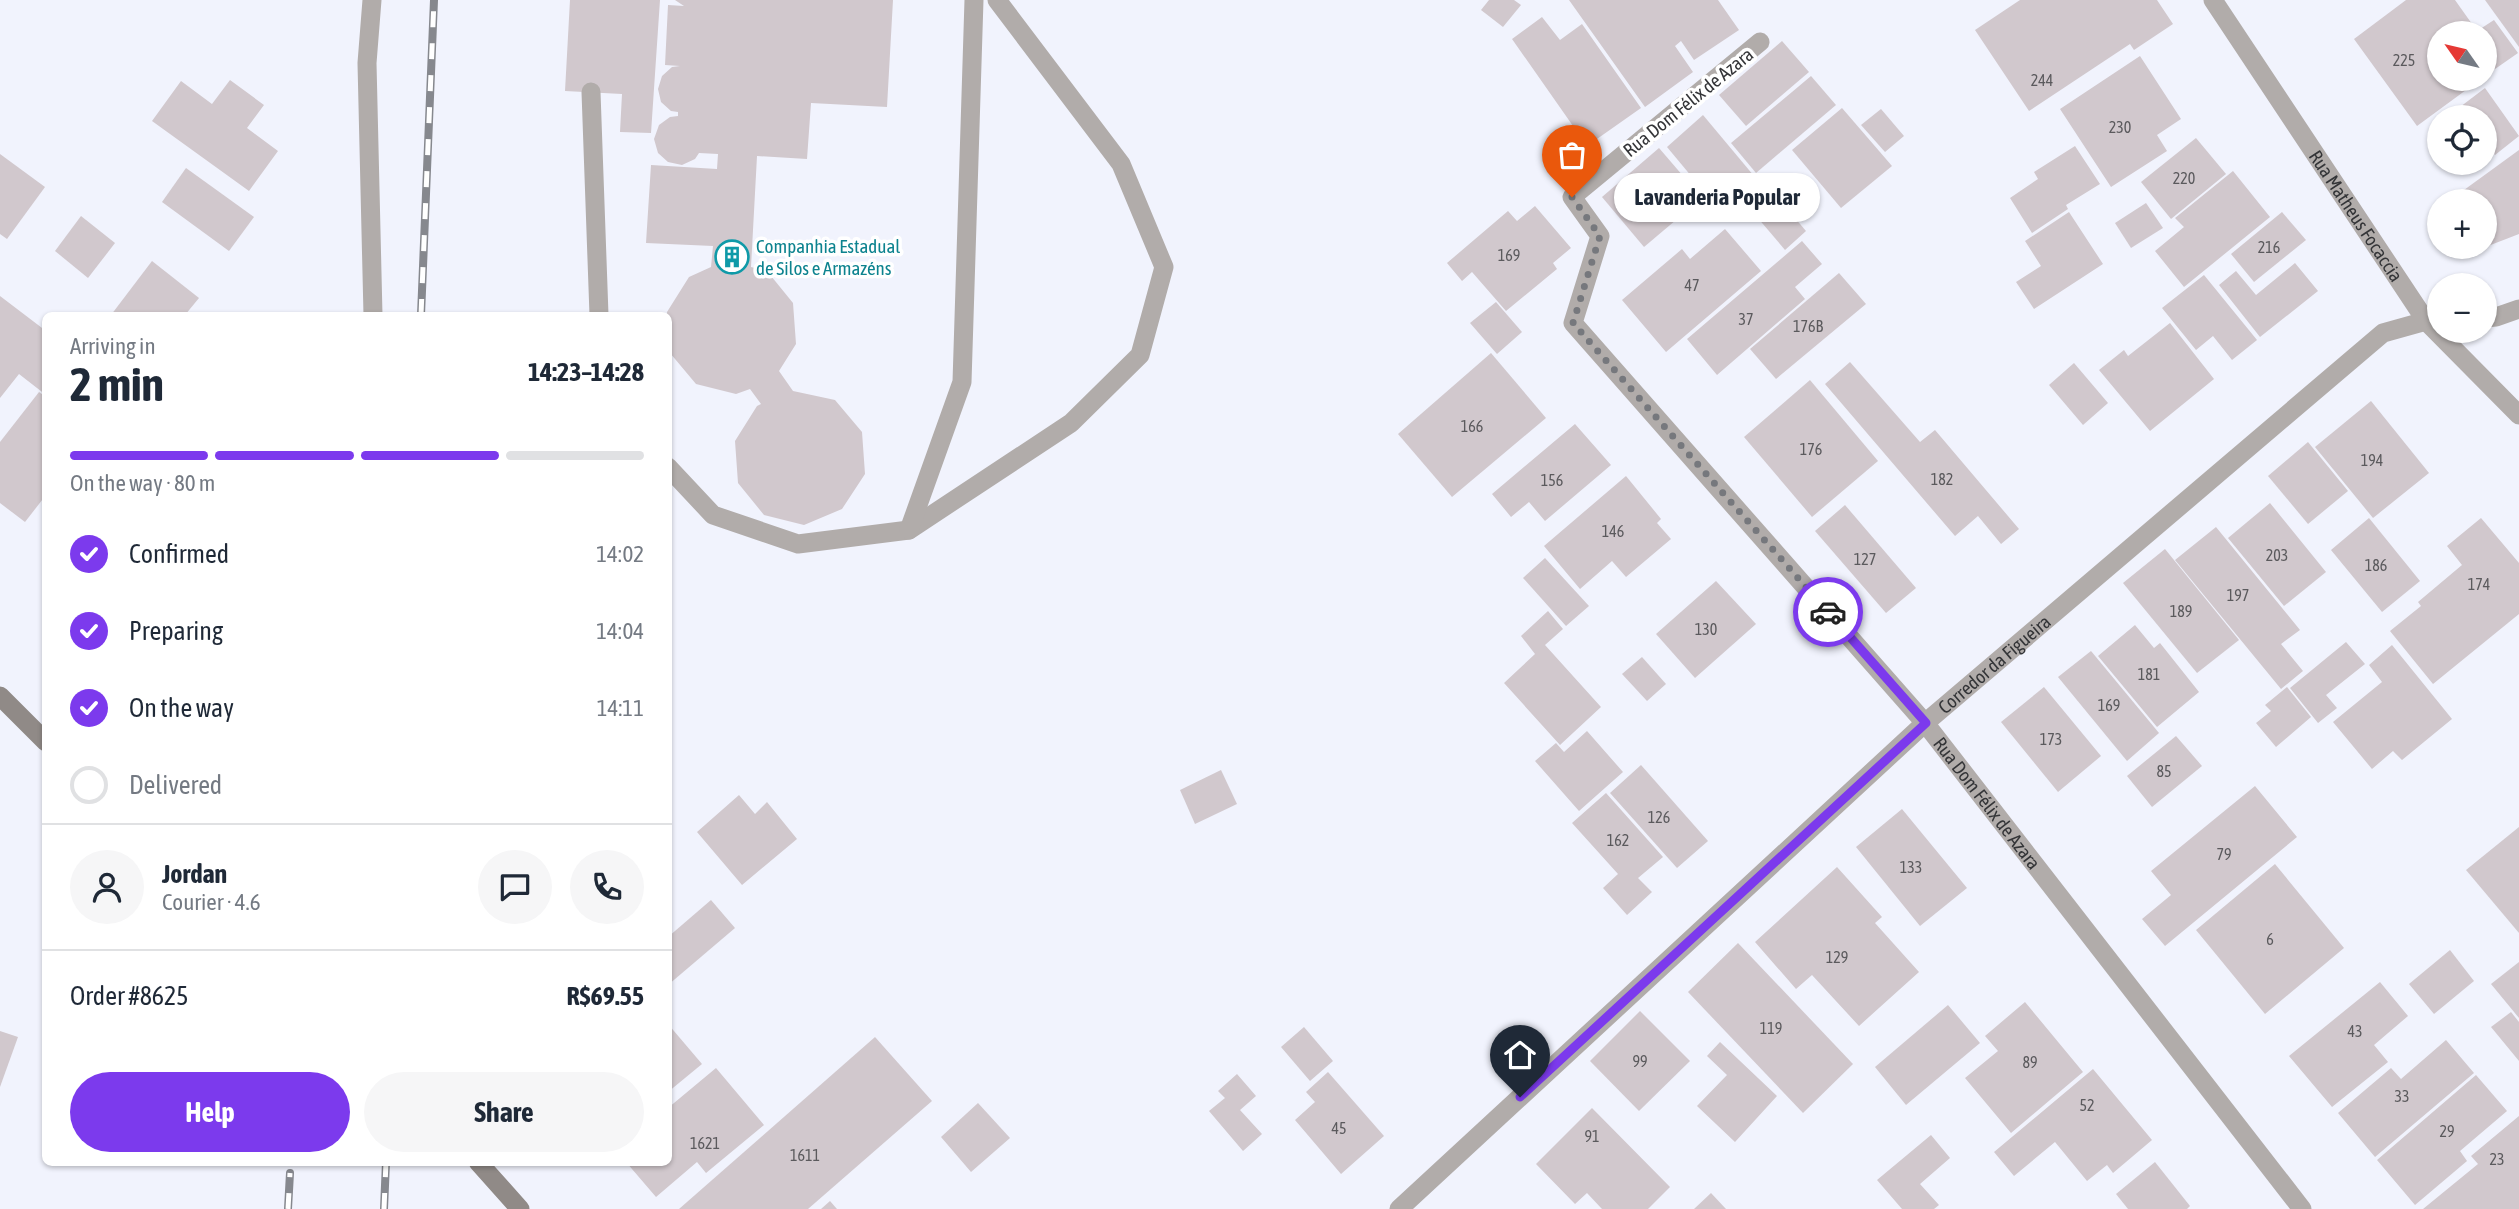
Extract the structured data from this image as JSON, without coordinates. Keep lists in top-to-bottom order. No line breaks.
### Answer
{"streets":{"street":["Rua Dom Félix de Azara","Rua Matheus Focaccia","Corredor da Figueira"]},"crossings":[["Rua Dom Félix de Azara","Corredor da Figueira"]],"places":{"other":["Lavanderia Popular"],"building":["Companhia Estadual de Silos e Armazéns"]},"house_numbers":["225","244","230","220","216","169","47","37","176B","166","176","194","182","156","146","203","127","186","174","197","189","130","181","169","173","85","126","162","79","133","6","129","119","43","99","89","33","52","45","29","91","1621","1611","23"],"north":"top left","page":{"map_buttons":["+","−"],"bubble":"Lavanderia Popular","heading":["2 min","Arriving in","14:23–14:28"],"panel":["Jordan","Courier · 4.6","Order #8625","R$69.55"],"bar":"On the way · 80 m","list":[["Confirmed","14:02"],["Preparing","14:04"],["On the way","14:11"],"Delivered"],"buttons":["Help","Share"]}}
